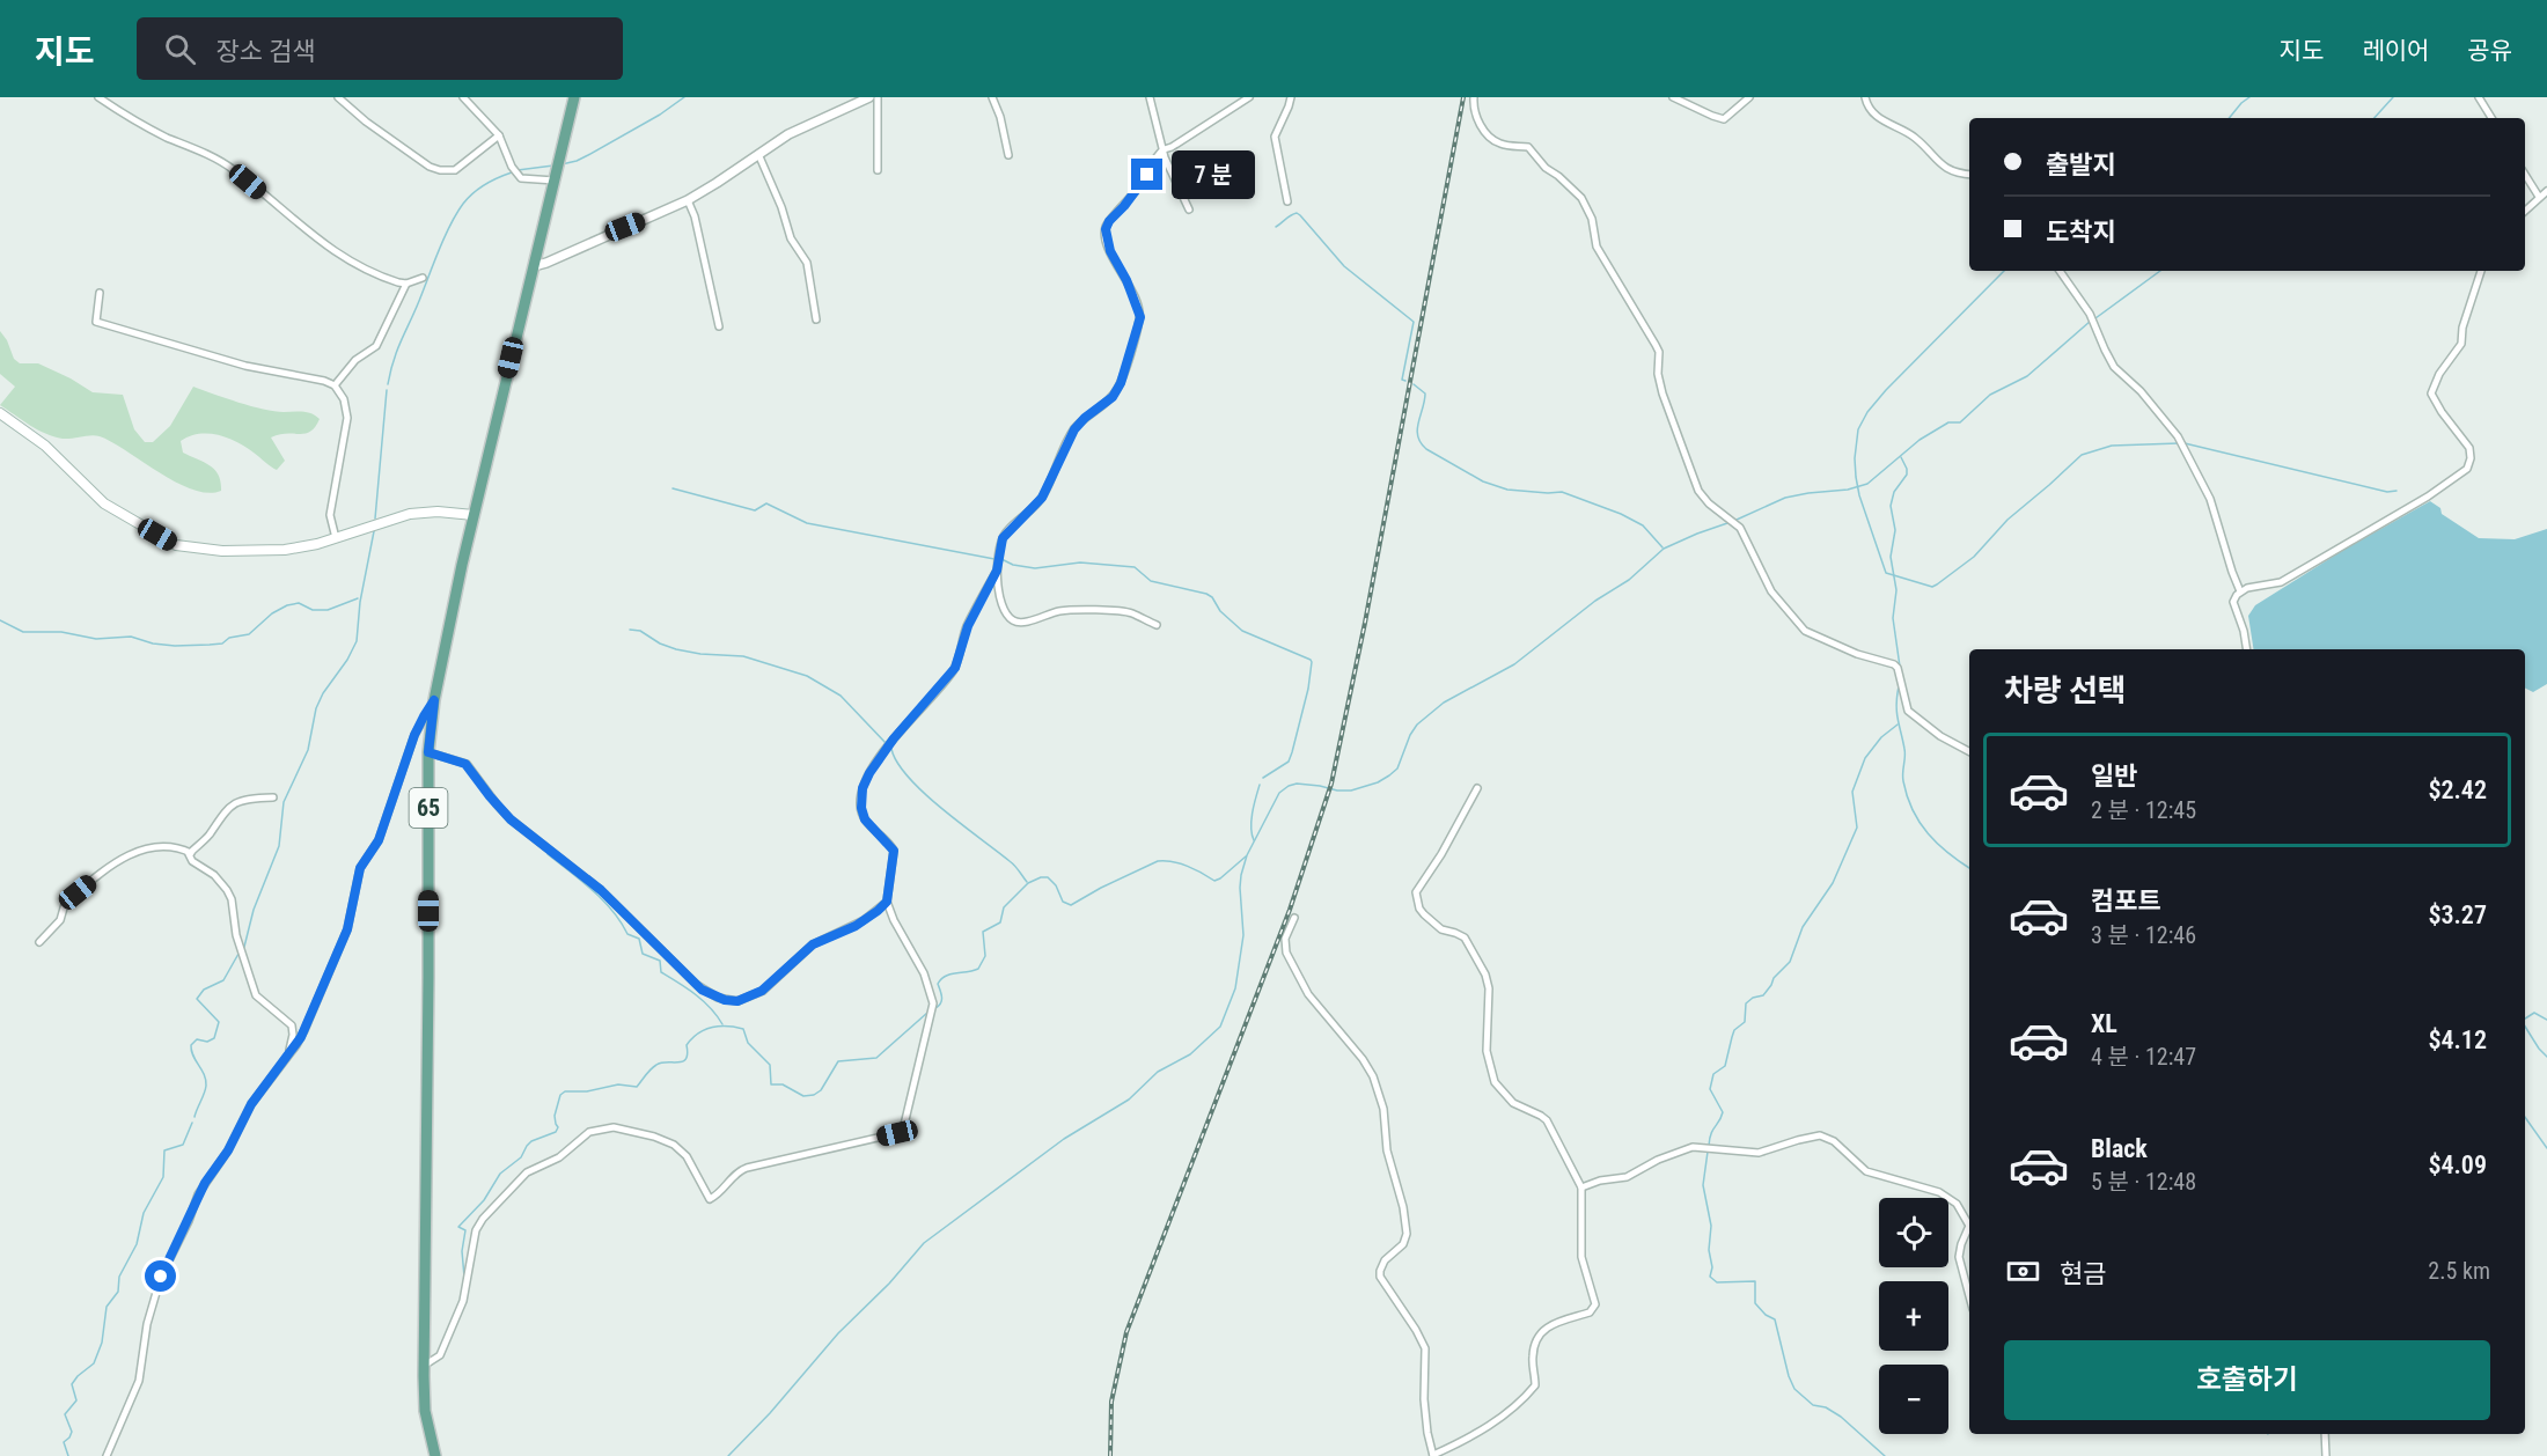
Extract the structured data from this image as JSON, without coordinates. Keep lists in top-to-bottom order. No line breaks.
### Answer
{"streets":{"main road":["65"]},"page":{"header":"지도","search":"장소 검색","nav":["지도","레이어","공유"],"banner":["출발지","도착지"],"bubble":"7 분","heading":"차량 선택","list":[{"name":"일반","note":"2 분 · 12:45","value":"$2.42"},{"name":"컴포트","note":"3 분 · 12:46","value":"$3.27"},{"name":"XL","note":"4 분 · 12:47","value":"$4.12"},{"name":"Black","note":"5 분 · 12:48","value":"$4.09"}],"map_buttons":["+","−"],"pay":["현금","2.5 km"],"buttons":"호출하기"}}
